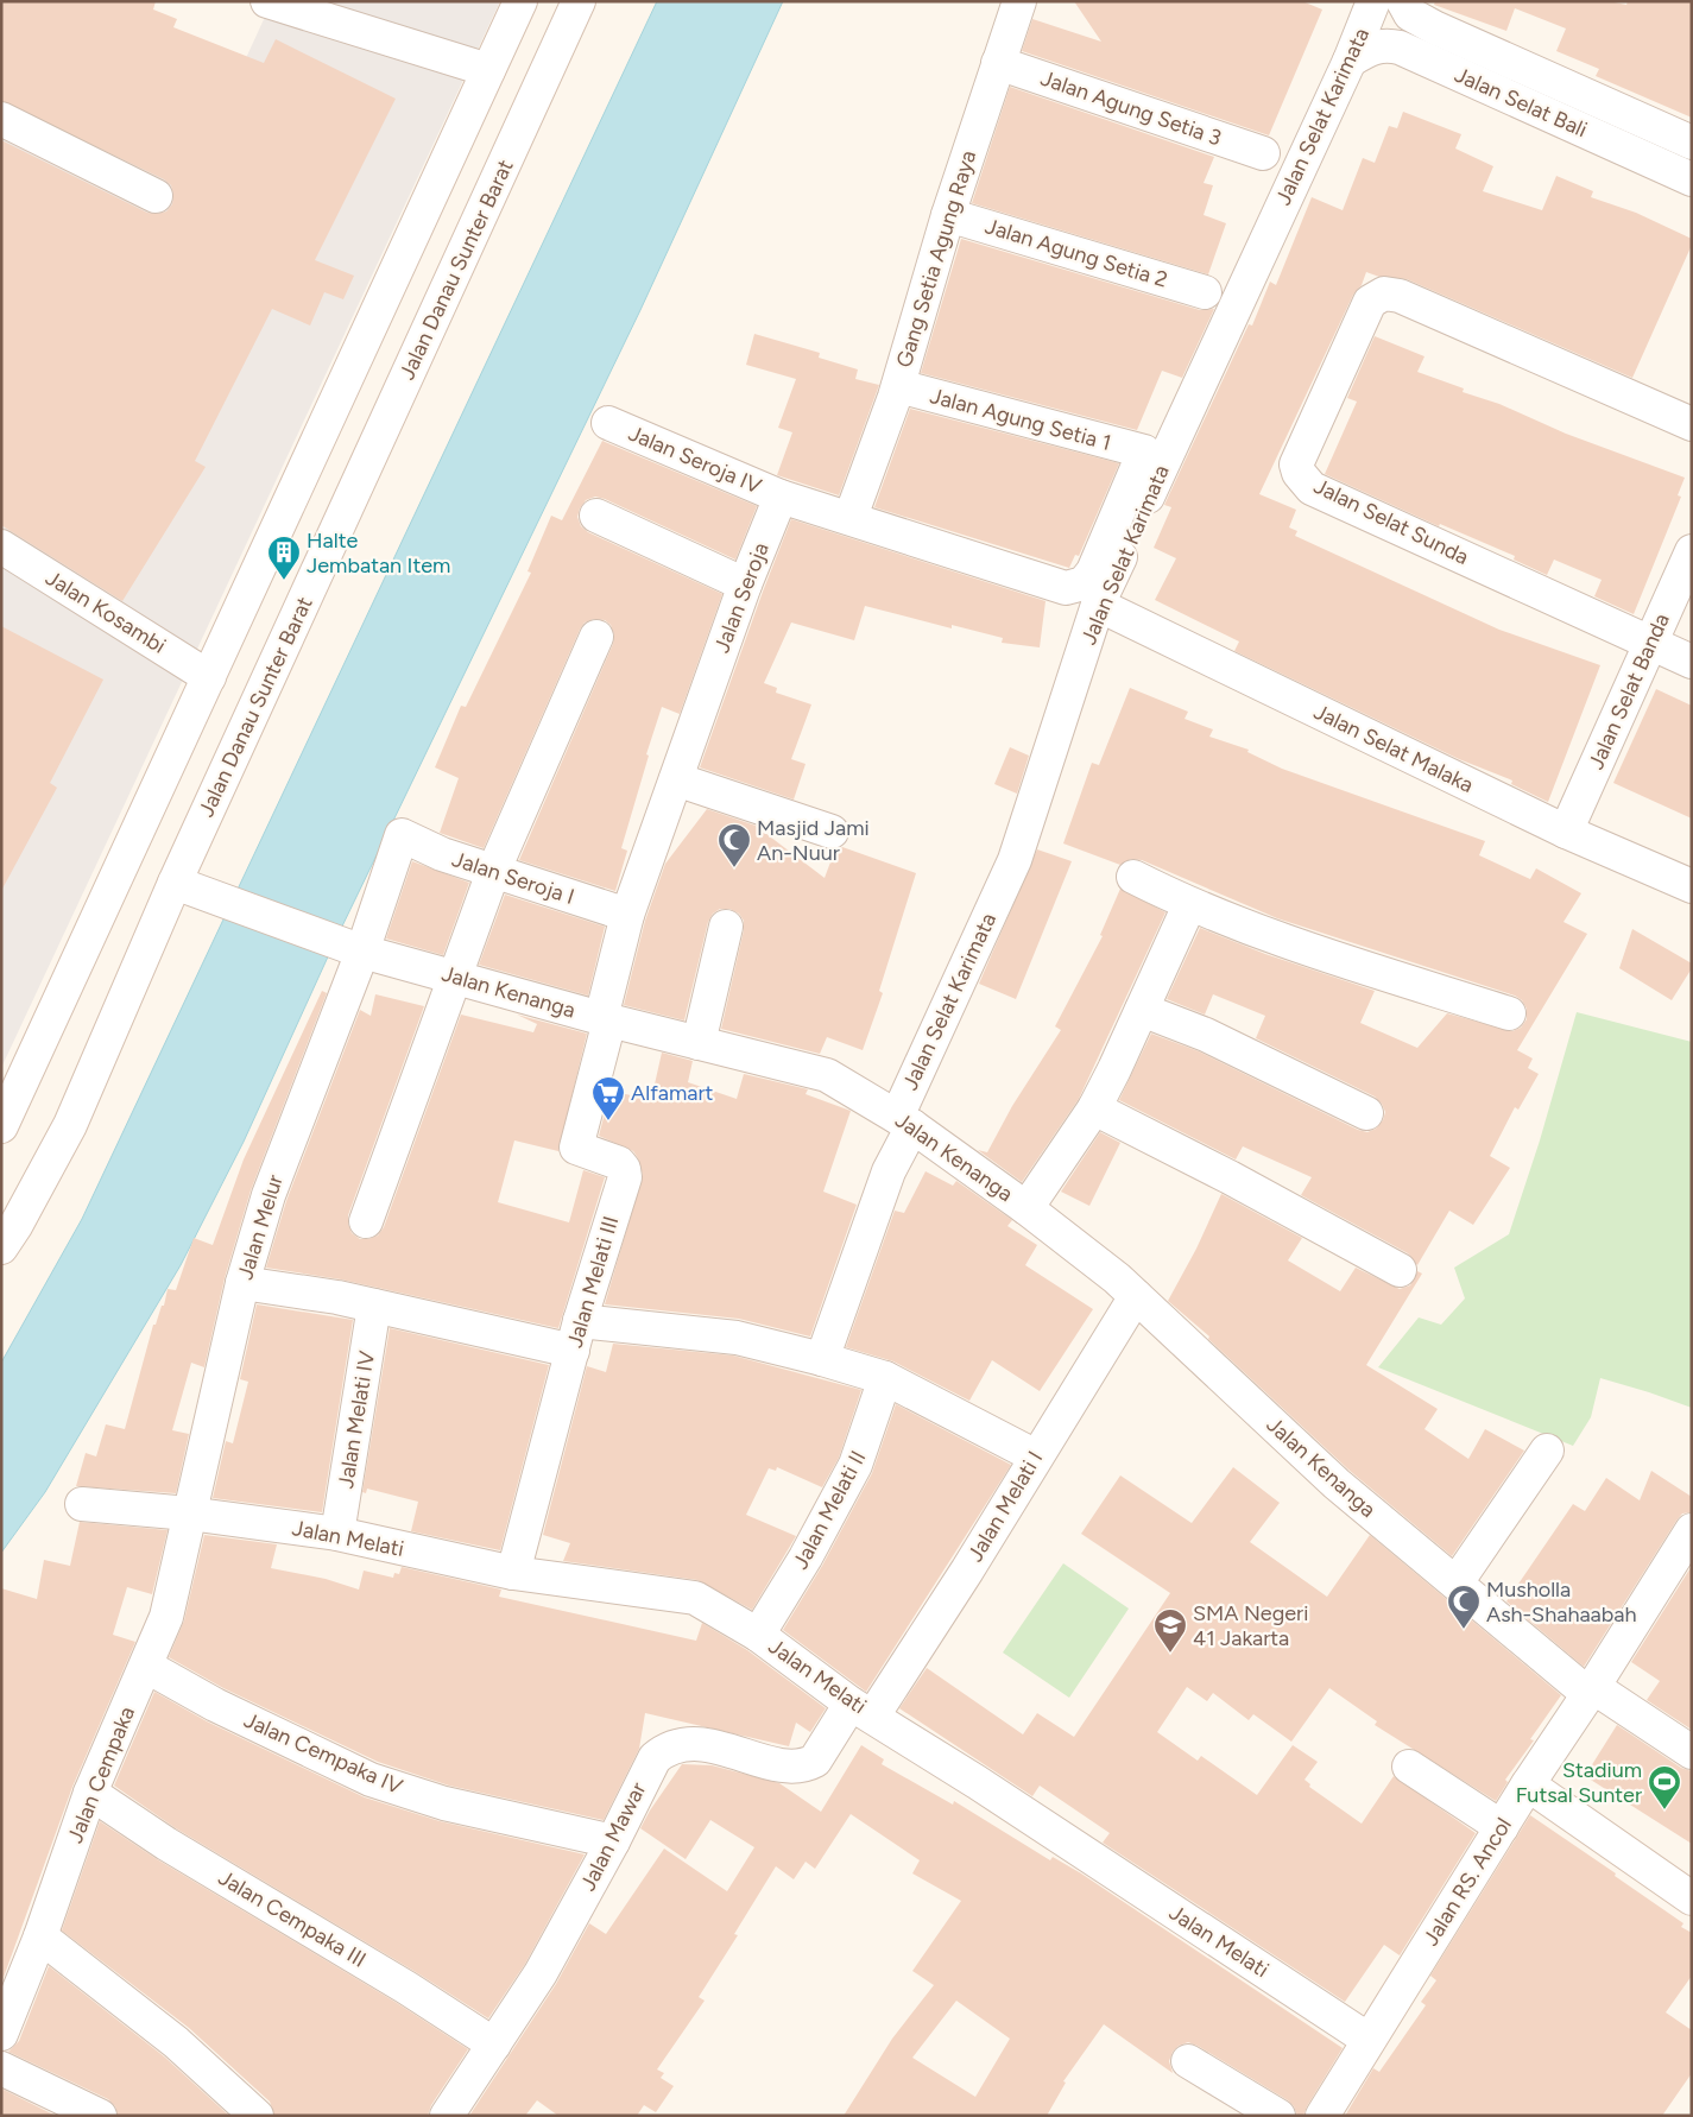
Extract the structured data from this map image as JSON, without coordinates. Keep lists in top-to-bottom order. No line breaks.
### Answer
{"streets":{"street":["Jalan Selat Bali","Jalan Agung Setia 3","Jalan Selat Karimata","Jalan Agung Setia 2","Gang Setia Agung Raya","Jalan Danau Sunter Barat","Jalan Agung Setia 1","Jalan Seroja IV","Jalan Selat Sunda","Jalan Seroja","Jalan Kosambi","Jalan Selat Banda","Jalan Selat Malaka","Jalan Seroja I","Jalan Kenanga","Jalan Melur","Jalan Melati III","Jalan Melati IV","Jalan Melati I","Jalan Melati II","Jalan Melati","Jalan Cempaka IV","Jalan Cempaka","Jalan Mawar","Jalan RS. Ancol","Jalan Cempaka III"]},"crossings":[["Jalan Selat Bali","Jalan Selat Karimata"],["Jalan Agung Setia 3","Gang Setia Agung Raya"],["Jalan Selat Karimata","Jalan Selat Malaka"],["Jalan Selat Karimata","Jalan Kenanga"],["Jalan Agung Setia 2","Gang Setia Agung Raya"],["Gang Setia Agung Raya","Jalan Agung Setia 1"],["Jalan Danau Sunter Barat","Jalan Kenanga"],["Jalan Seroja IV","Jalan Seroja"],["Jalan Selat Sunda","Jalan Selat Banda"],["Jalan Seroja","Jalan Seroja I"],["Jalan Seroja","Jalan Kenanga"],["Jalan Seroja","Jalan Melati III"],["Jalan Selat Banda","Jalan Selat Malaka"],["Jalan Seroja I","Jalan Melur"],["Jalan Kenanga","Jalan Melur"],["Jalan Kenanga","Jalan Melati III"],["Jalan Kenanga","Jalan Melati I"],["Jalan Kenanga","Jalan RS. Ancol"],["Jalan Melur","Jalan Melati"],["Jalan Melur","Jalan Cempaka"],["Jalan Melati III","Jalan Melati"],["Jalan Melati IV","Jalan Melati"],["Jalan Melati I","Jalan Melati"],["Jalan Melati I","Jalan Mawar"],["Jalan Melati II","Jalan Melati"],["Jalan Melati","Jalan Cempaka"],["Jalan Melati","Jalan Mawar"],["Jalan Melati","Jalan RS. Ancol"],["Jalan Cempaka IV","Jalan Cempaka"],["Jalan Cempaka IV","Jalan Mawar"],["Jalan Cempaka","Jalan Cempaka III"],["Jalan Mawar","Jalan Cempaka III"]],"places":{"building":["Halte Jembatan Item"],"mosque":["Masjid Jami An-Nuur","Musholla Ash-Shahaabah"],"supermarket":["Alfamart"],"school or university":["SMA Negeri 41 Jakarta"],"sports":["Stadium Futsal Sunter"]}}
